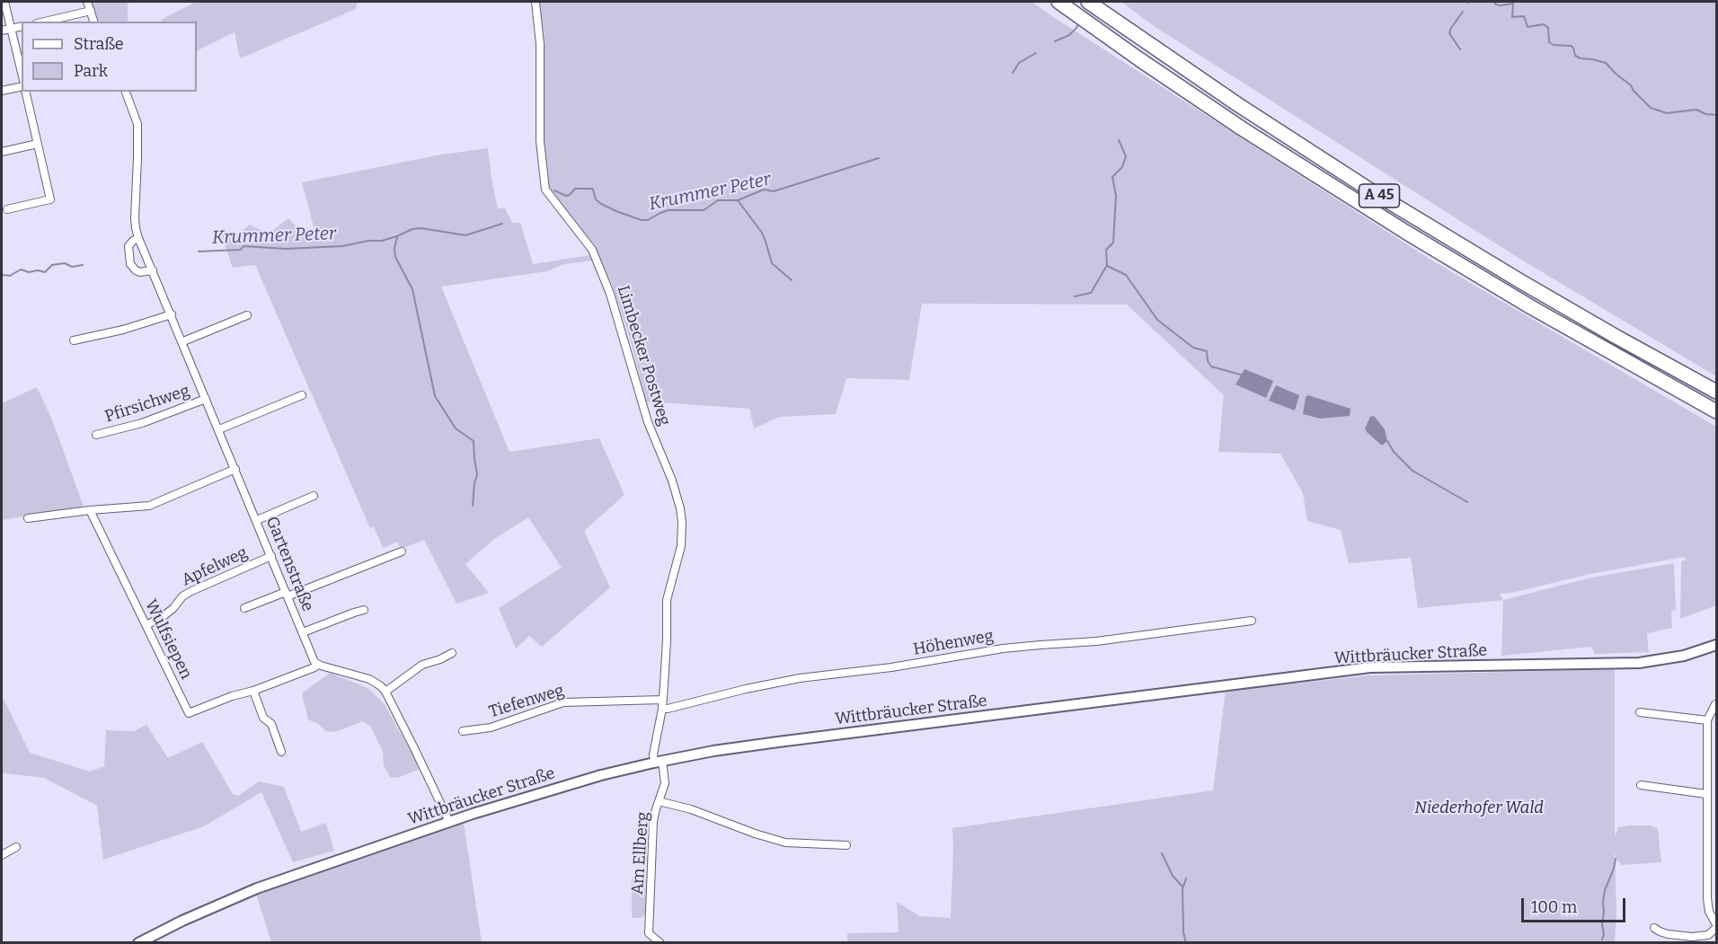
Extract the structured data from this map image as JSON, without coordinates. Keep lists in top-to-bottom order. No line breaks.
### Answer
{"streets":{"highway":["A 45"],"main road":["Wittbräucker Straße"],"street":["Limbecker Postweg","Pfirsichweg","Gartenstraße","Apfelweg","Wulfsiepen","Höhenweg","Tiefenweg","Am Ellberg"]},"crossings":[["Limbecker Postweg","Höhenweg"],["Limbecker Postweg","Wittbräucker Straße"],["Limbecker Postweg","Tiefenweg"],["Limbecker Postweg","Am Ellberg"],["Pfirsichweg","Gartenstraße"],["Gartenstraße","Apfelweg"],["Gartenstraße","Wulfsiepen"],["Apfelweg","Wulfsiepen"],["Wittbräucker Straße","Am Ellberg"]],"water":["Krummer Peter"],"parks":["Niederhofer Wald"],"legend":["Straße","Park"],"scale_bar":"100 m"}
